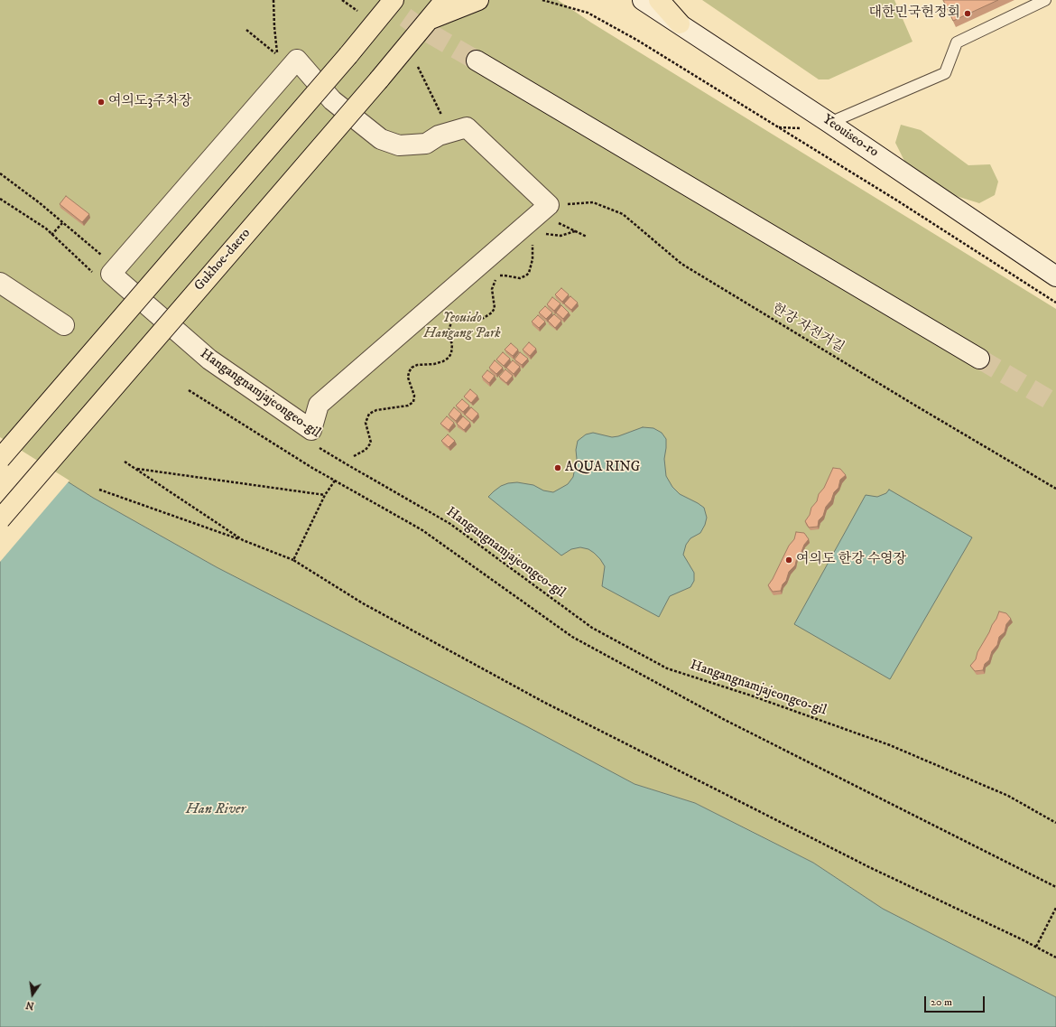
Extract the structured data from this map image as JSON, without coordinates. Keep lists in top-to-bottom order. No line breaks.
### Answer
{"streets":{"main road":["Gukhoe-daero"],"street":["Yeouiseo-ro"],"path":["한강 자전거길","Hangangnamjajeongeo-gil"]},"water":["Han River"],"parks":["Yeouido Hangang Park"],"places":["대한민국헌정회","여의도3주차장","AQUA RING","여의도 한강 수영장"],"scale_bar":"20 m","north":"bottom"}
